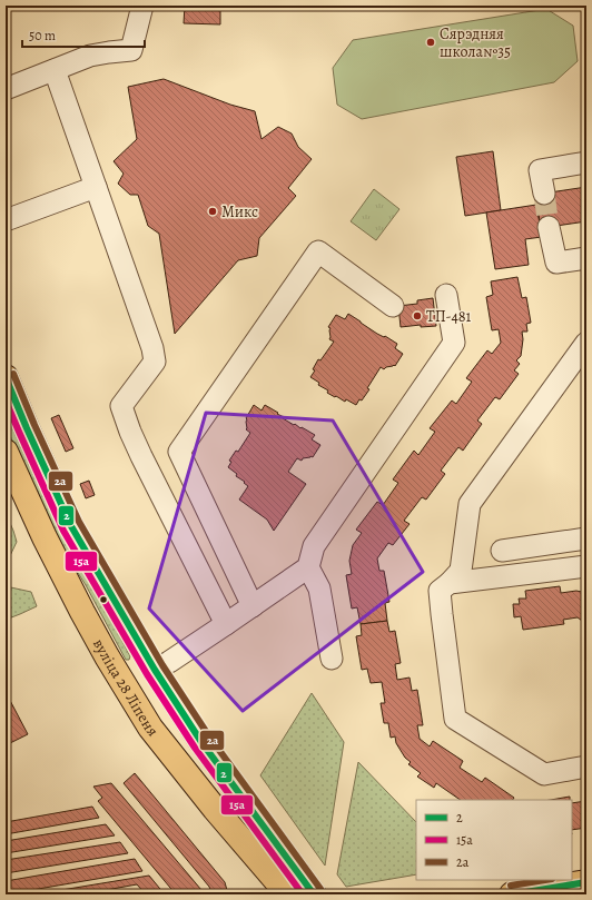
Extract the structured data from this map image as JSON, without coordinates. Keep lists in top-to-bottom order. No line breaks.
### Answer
{"streets":{"main road":["вуліца 28 Ліпеня"]},"places":["Сярэдняя школа№35","Микс","ТП-481"],"lines":["transit line 2а","transit line 2","transit line 15а"],"legend":["2","15а","2а"],"scale_bar":"50 m"}
